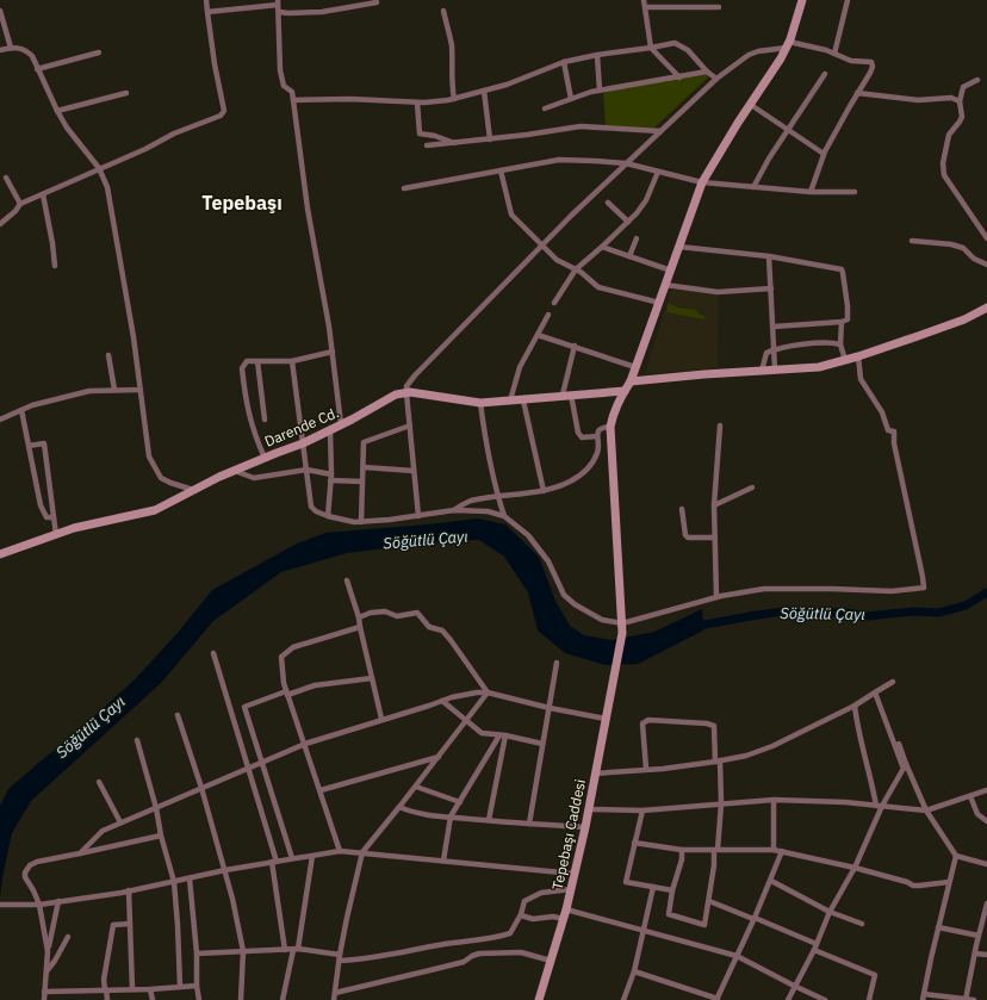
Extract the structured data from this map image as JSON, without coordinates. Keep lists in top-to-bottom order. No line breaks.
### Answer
{"streets":{"main road":["Darende Cd.","Tepebaşı Caddesi"]},"crossings":[["Darende Cd.","Tepebaşı Caddesi"]],"districts":["Tepebaşı"],"water":["Söğütlü Çayı"]}
